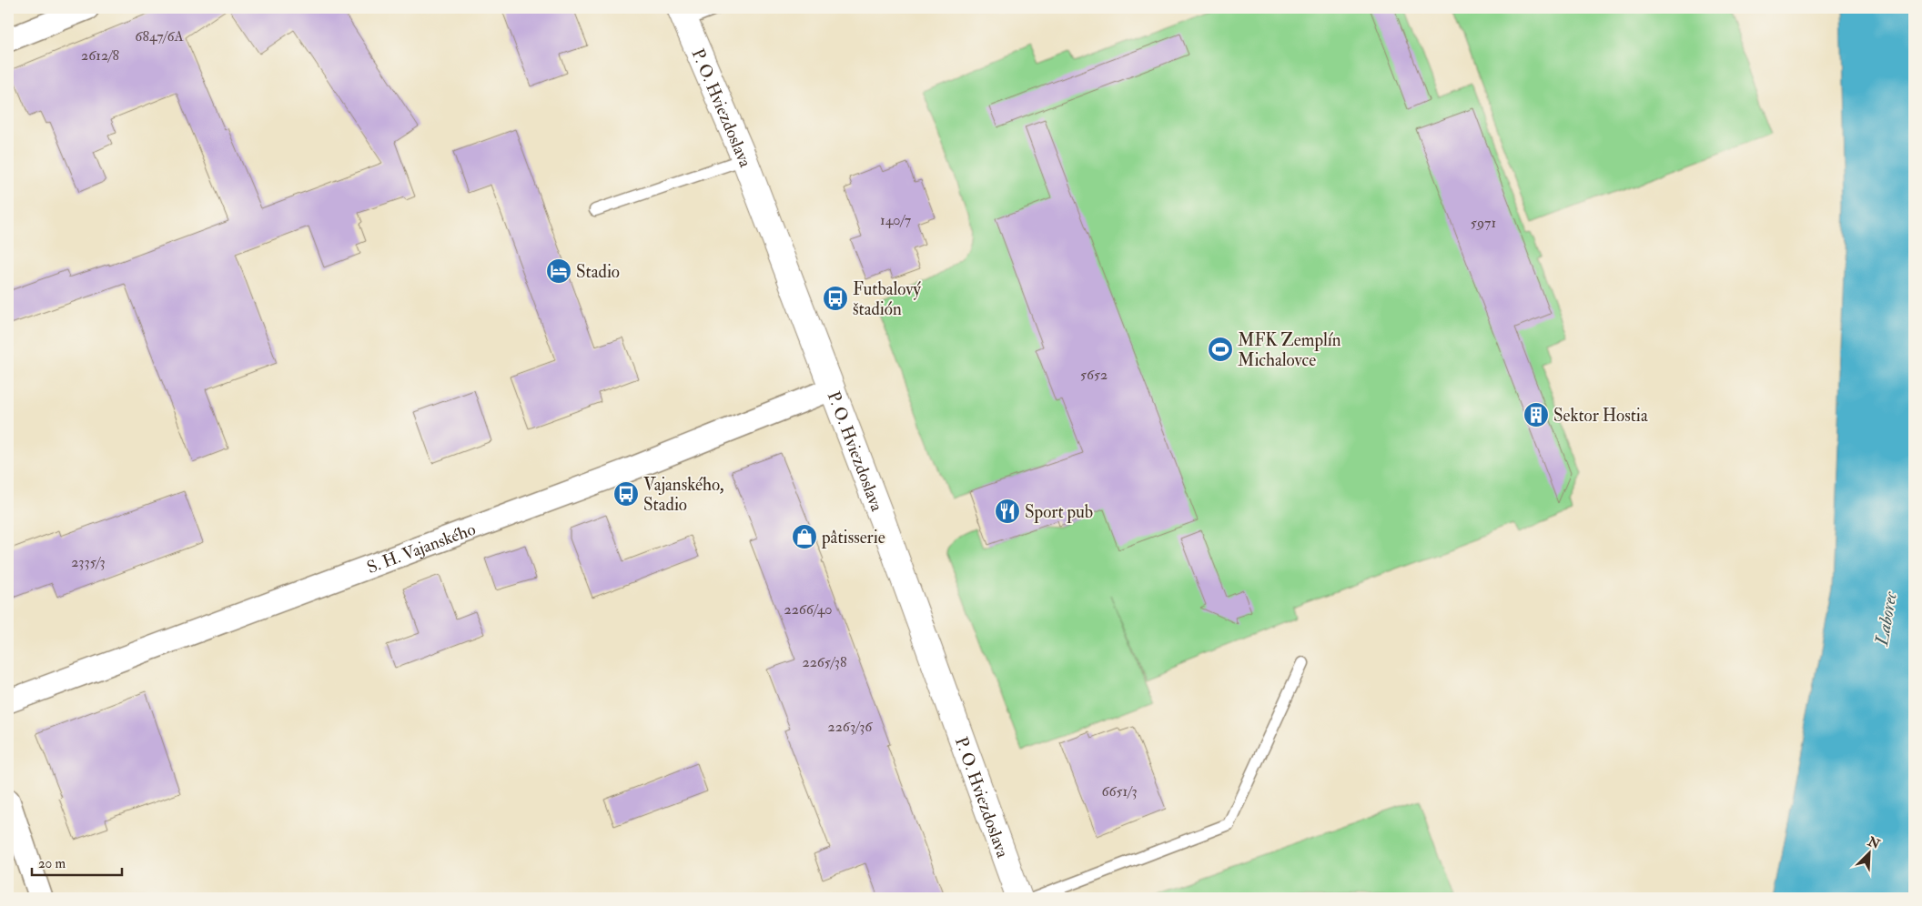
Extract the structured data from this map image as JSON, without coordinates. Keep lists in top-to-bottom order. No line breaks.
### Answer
{"streets":{"street":["P. O. Hviezdoslava","S. H. Vajanského"]},"crossings":[["P. O. Hviezdoslava","S. H. Vajanského"]],"water":["Laborec"],"places":{"hotel":["Stadio"],"bus stop":["Futbalový štadión","Vajanského, Stadio"],"sports":["MFK Zemplín Michalovce"],"building":["Sektor Hostia"],"restaurant":["Sport pub"],"shop":["pâtisserie"]},"house_numbers":["6847/6A","2612/8","140/7","5971","5652","2335/3","2266/40","2265/38","2263/36","6651/3"],"scale_bar":"20 m","north":"top right"}
